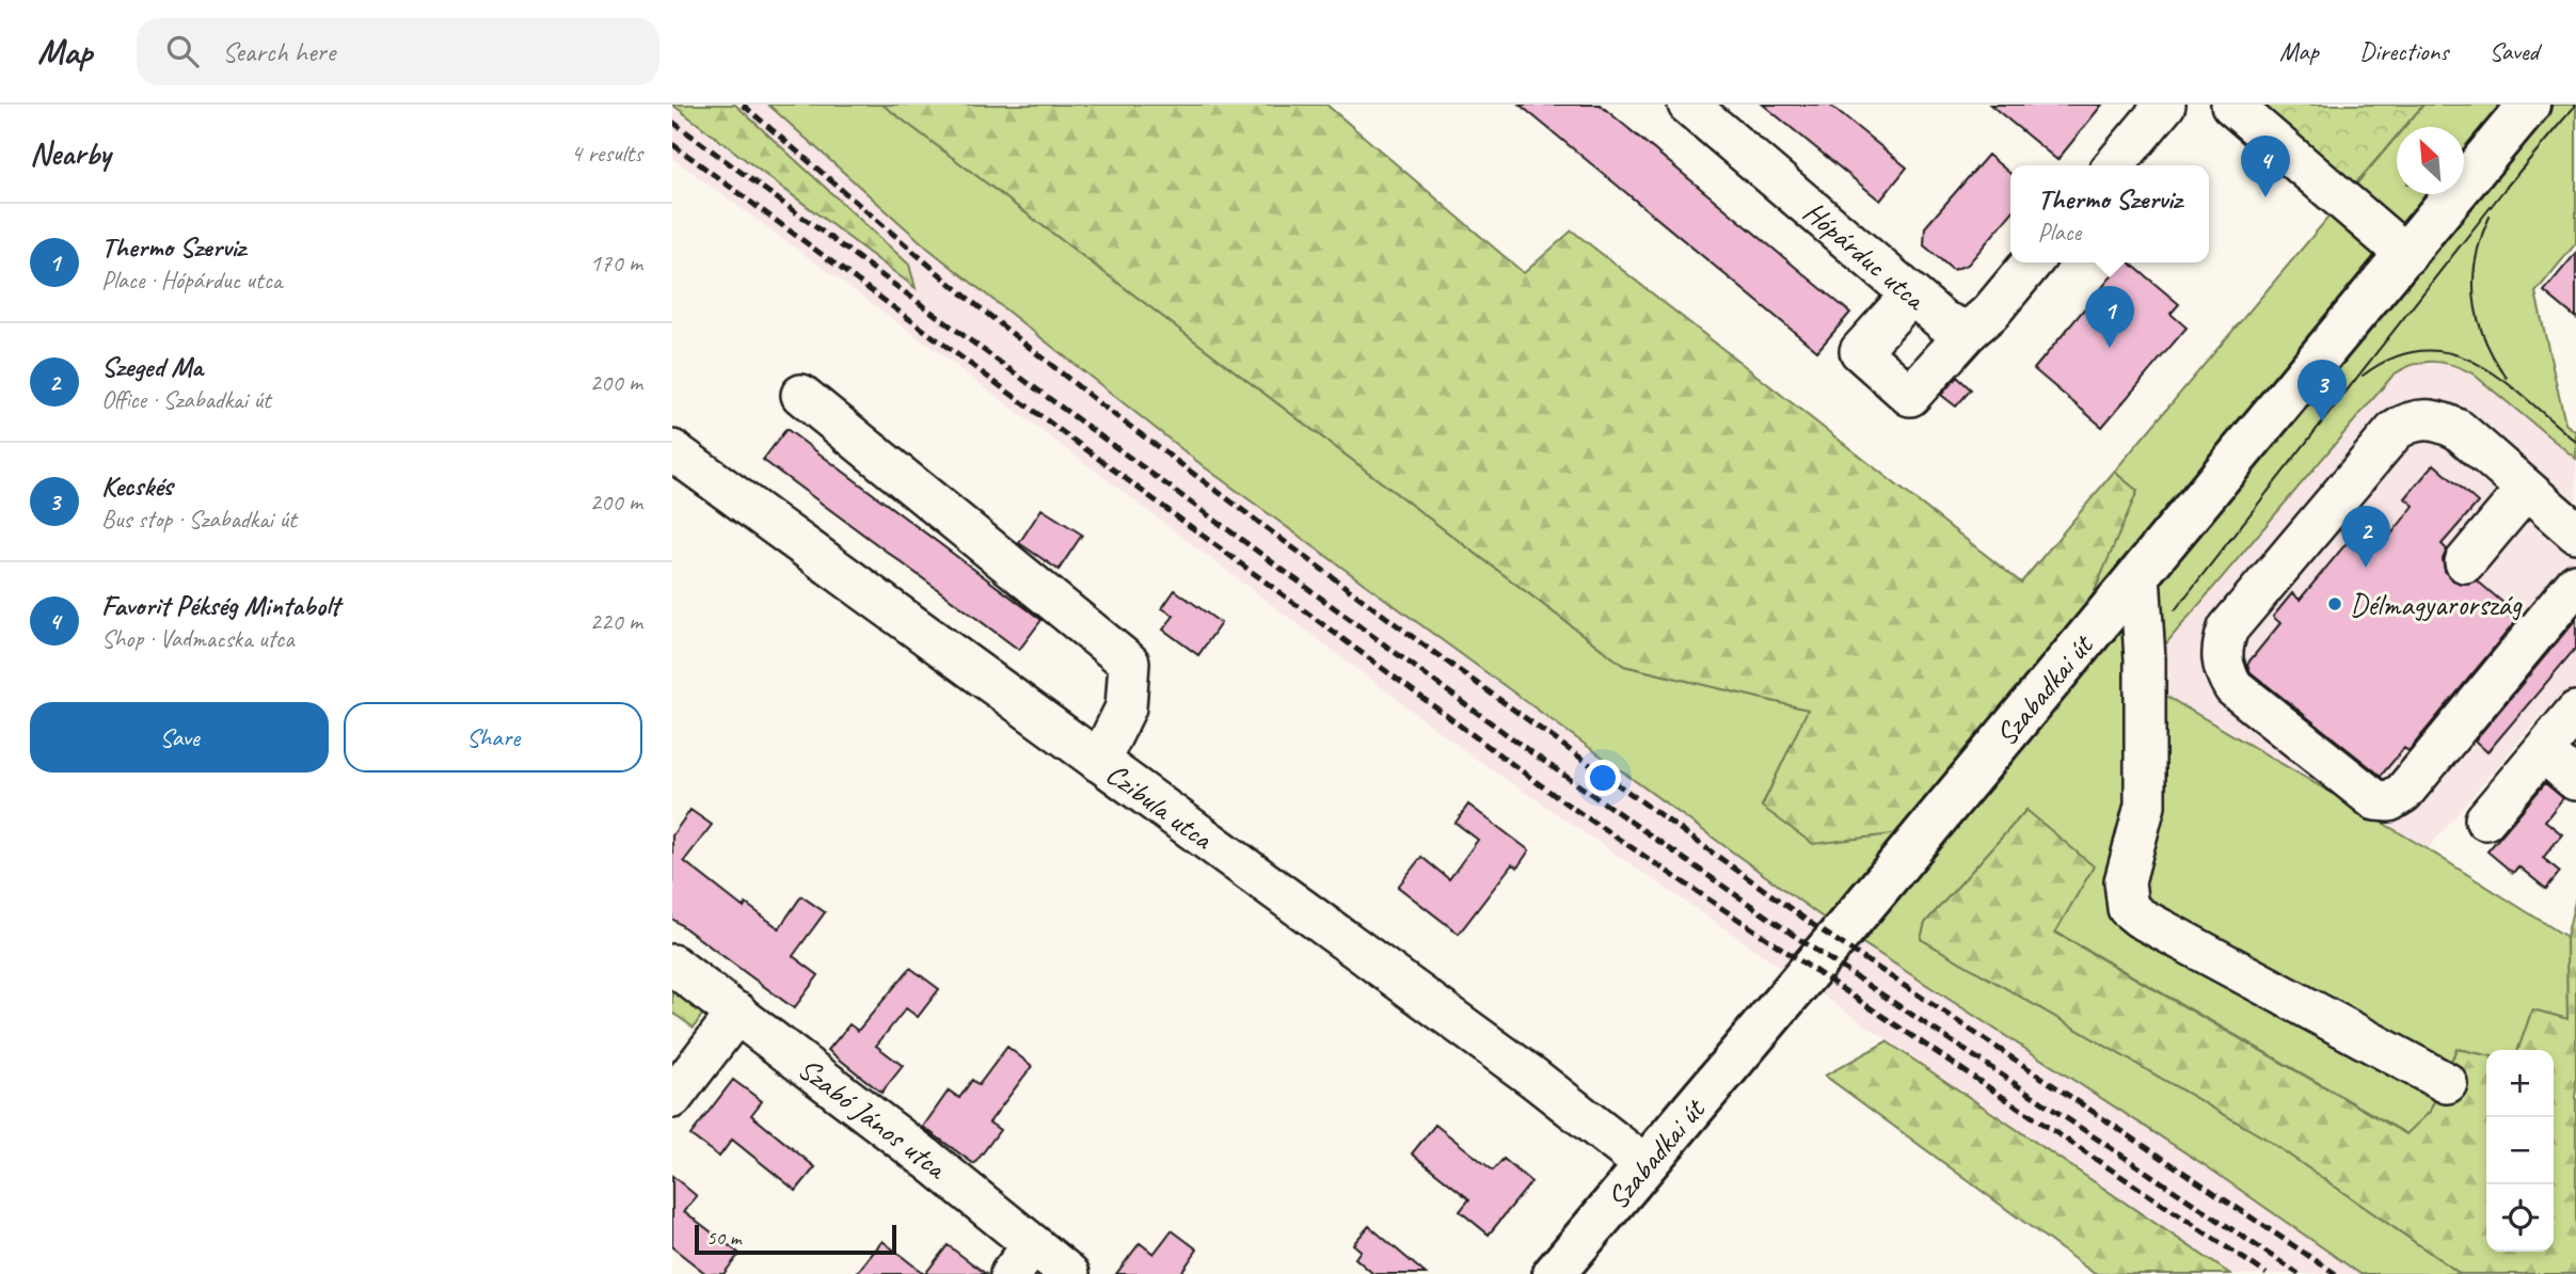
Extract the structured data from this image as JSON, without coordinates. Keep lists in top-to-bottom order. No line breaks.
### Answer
{"streets":{"main road":["Szabadkai út"],"street":["Hópárduc utca","Czibula utca","Szabó János utca"]},"crossings":[["Szabadkai út","Czibula utca"]],"places":["Délmagyarország"],"scale_bar":"50 m","north":"top left","page":{"header":"Map","search":"Search here","nav":["Map","Directions","Saved"],"heading":["Nearby","4 results"],"pins":["4","1","3","2"],"popup":["Thermo Szerviz","Place"],"list":[{"mark":"1","name":"Thermo Szerviz","note":"Place · Hópárduc utca","value":"170 m"},{"mark":"2","name":"Szeged Ma","note":"Office · Szabadkai út","value":"200 m"},{"mark":"3","name":"Kecskés","note":"Bus stop · Szabadkai út","value":"200 m"},{"mark":"4","name":"Favorit Pékség Mintabolt","note":"Shop · Vadmacska utca","value":"220 m"}],"buttons":["Save","Share"],"map_buttons":["+","−"],"scale":"50 m"}}
